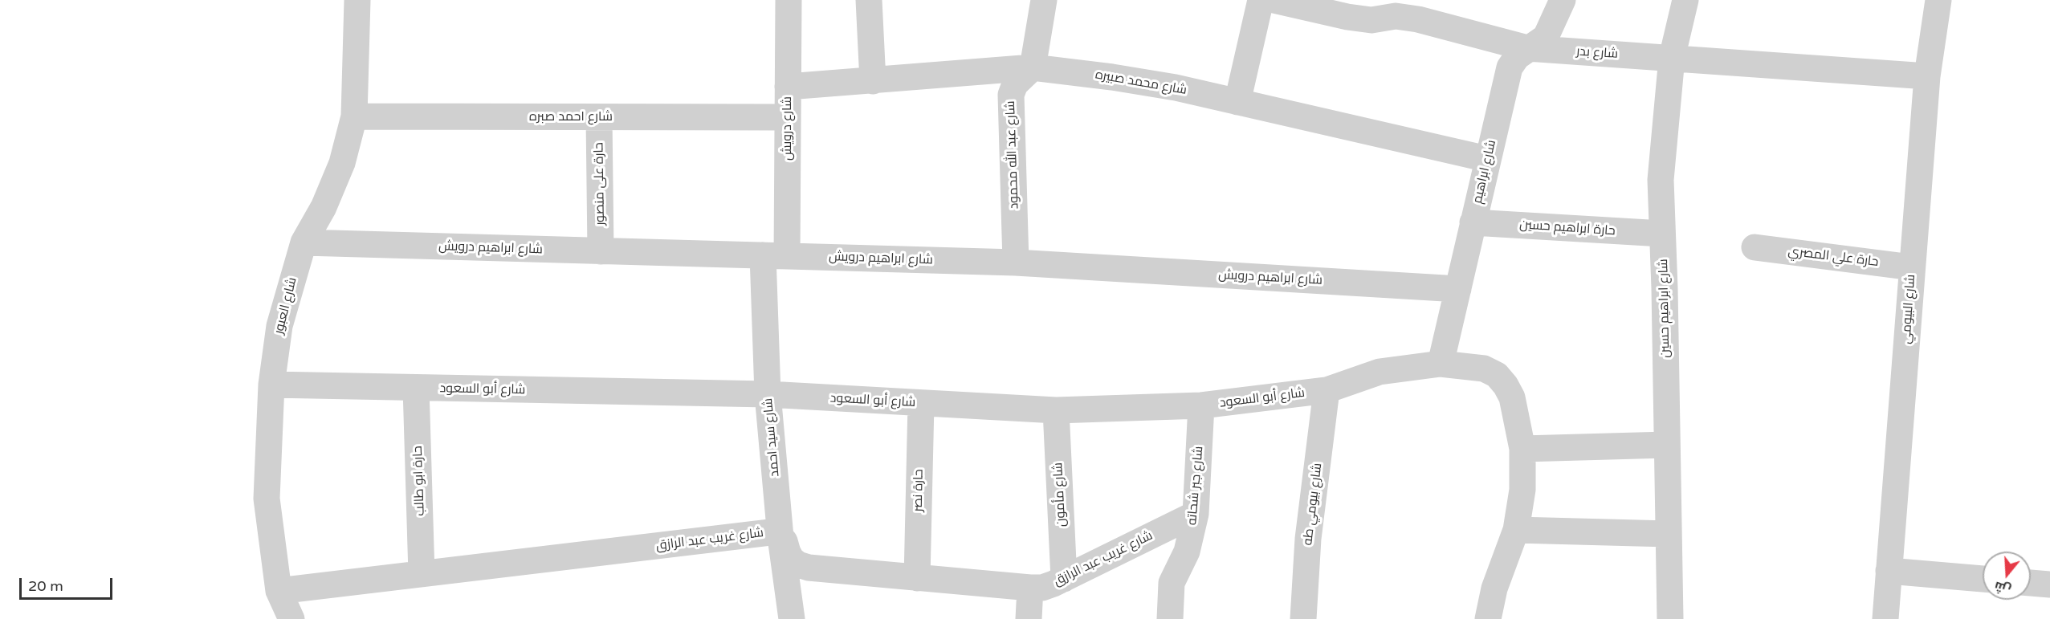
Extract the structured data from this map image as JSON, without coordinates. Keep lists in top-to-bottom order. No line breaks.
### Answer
{"streets":{"street":["شارع بدر","شارع محمد صبيره","شارع احمد صبره","شارع درويش","شارع عبد الله محمود","شارع ابراهيم","حارة على منصور","حارة ابراهيم حسين","شارع ابراهيم درويش","حارة علي المصري","شارع العبور","شارع ابراهيم حسين","شارع البيومي","شارع أبو السعود","شارع سيد احمد","حارة ابو طالب","شارع جبر شحاته","حارة نصر","شارع مأمون","شارع بيومي طه","شارع غريب عبد الرازق"]},"crossings":[["شارع بدر","شارع ابراهيم"],["شارع بدر","شارع ابراهيم حسين"],["شارع بدر","شارع البيومي"],["شارع محمد صبيره","شارع درويش"],["شارع محمد صبيره","شارع عبد الله محمود"],["شارع محمد صبيره","شارع ابراهيم"],["شارع احمد صبره","شارع درويش"],["شارع احمد صبره","حارة على منصور"],["شارع احمد صبره","شارع العبور"],["شارع درويش","شارع ابراهيم درويش"],["شارع درويش","شارع سيد احمد"],["شارع عبد الله محمود","شارع ابراهيم درويش"],["شارع ابراهيم","حارة ابراهيم حسين"],["شارع ابراهيم","شارع ابراهيم درويش"],["شارع ابراهيم","شارع أبو السعود"],["حارة على منصور","شارع ابراهيم درويش"],["حارة ابراهيم حسين","شارع ابراهيم حسين"],["شارع ابراهيم درويش","شارع العبور"],["شارع ابراهيم درويش","شارع سيد احمد"],["حارة علي المصري","شارع البيومي"],["شارع العبور","شارع أبو السعود"],["شارع العبور","شارع غريب عبد الرازق"],["شارع أبو السعود","شارع سيد احمد"],["شارع أبو السعود","حارة ابو طالب"],["شارع أبو السعود","شارع جبر شحاته"],["شارع أبو السعود","حارة نصر"],["شارع أبو السعود","شارع مأمون"],["شارع أبو السعود","شارع بيومي طه"],["شارع سيد احمد","شارع غريب عبد الرازق"],["حارة ابو طالب","شارع غريب عبد الرازق"],["شارع جبر شحاته","شارع غريب عبد الرازق"],["حارة نصر","شارع غريب عبد الرازق"],["شارع مأمون","شارع غريب عبد الرازق"]],"scale_bar":"20 m","north":"bottom"}
